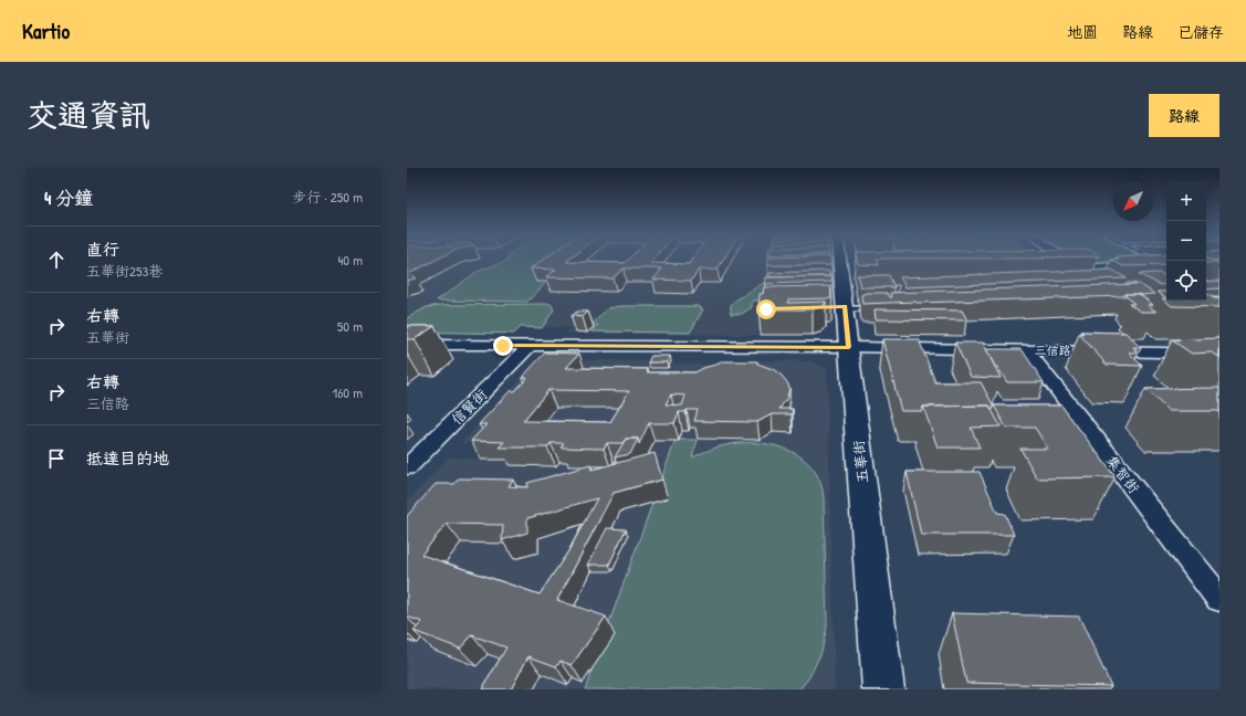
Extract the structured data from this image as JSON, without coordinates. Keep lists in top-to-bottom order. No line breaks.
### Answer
{"streets":{"street":["三信路","信賢街","五華街","集智街"]},"crossings":[["三信路","信賢街"],["三信路","五華街"],["三信路","集智街"]],"north":"bottom left","page":{"header":"Kartio","nav":["地圖","路線","已儲存"],"title":"交通資訊","buttons":"路線","heading":["4 分鐘","步行 · 250 m"],"map_buttons":["+","−"],"list":[["直行","五華街253巷","40 m"],["右轉","五華街","50 m"],["右轉","三信路","160 m"],"抵達目的地"]}}
